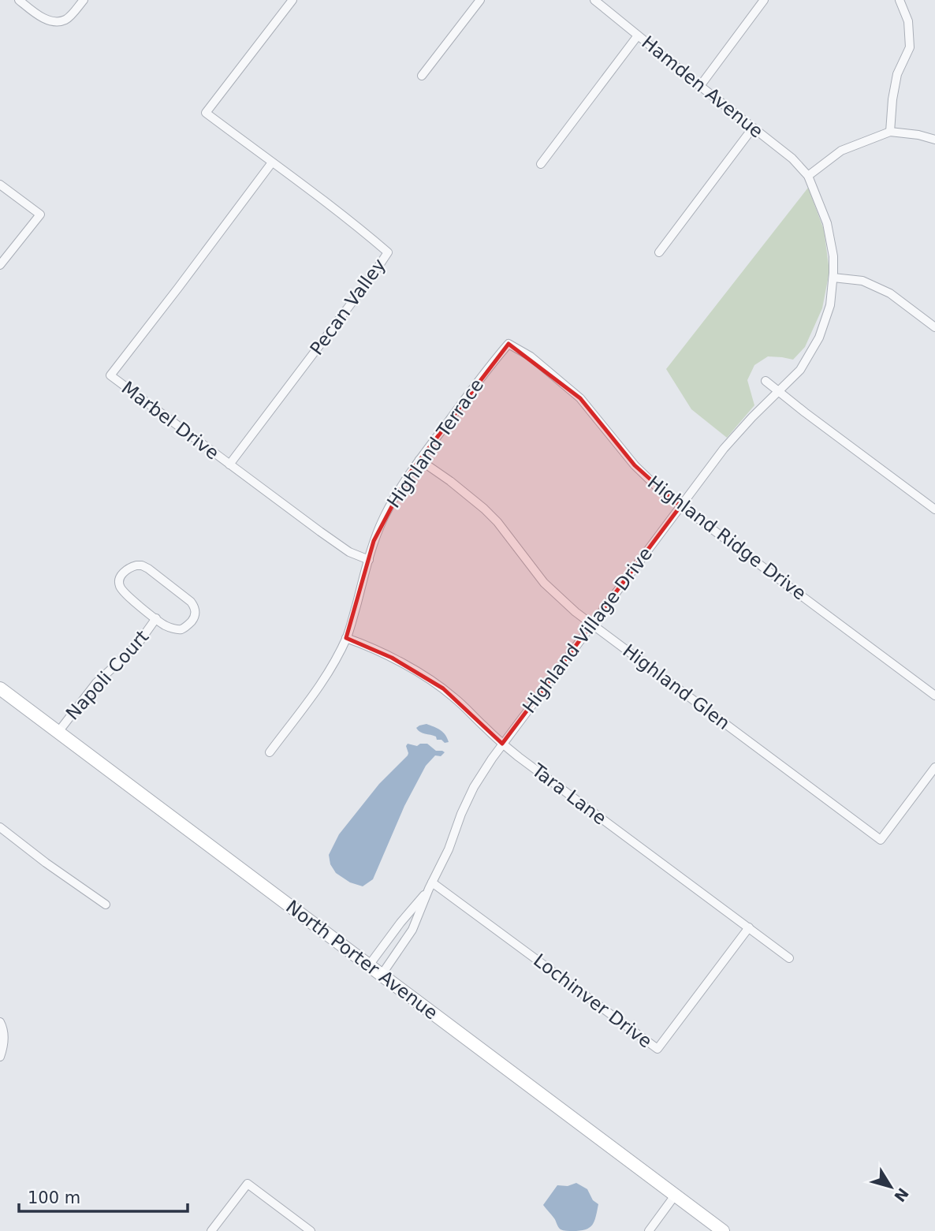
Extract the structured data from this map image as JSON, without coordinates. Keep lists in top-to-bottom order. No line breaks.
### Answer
{"streets":{"main road":["North Porter Avenue"],"street":["Hamden Avenue","Pecan Valley","Marbel Drive","Highland Terrace","Highland Ridge Drive","Highland Village Drive","Napoli Court","Highland Glen","Tara Lane","Lochinver Drive"]},"crossings":[["Hamden Avenue","Highland Village Drive"],["Pecan Valley","Marbel Drive"],["Marbel Drive","Highland Terrace"],["Highland Terrace","Highland Ridge Drive"],["Highland Terrace","Highland Glen"],["Highland Terrace","Tara Lane"],["Highland Ridge Drive","Highland Village Drive"],["Highland Village Drive","Highland Glen"],["Highland Village Drive","Tara Lane"],["Highland Village Drive","North Porter Avenue"],["Highland Village Drive","Lochinver Drive"],["Napoli Court","North Porter Avenue"],["Tara Lane","Lochinver Drive"]],"scale_bar":"100 m","north":"bottom right"}
